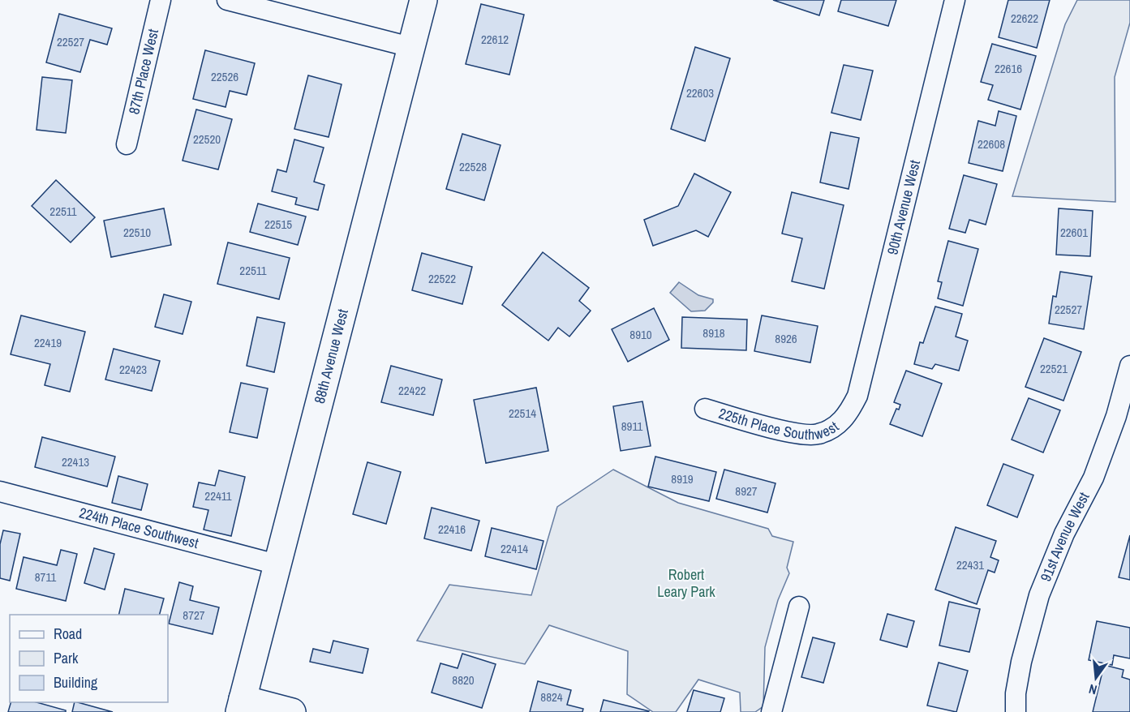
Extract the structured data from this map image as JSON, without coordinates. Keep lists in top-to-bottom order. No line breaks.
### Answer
{"streets":{"street":["87th Place West","90th Avenue West","88th Avenue West","225th Place Southwest","224th Place Southwest","91st Avenue West"]},"crossings":[["90th Avenue West","225th Place Southwest"],["88th Avenue West","224th Place Southwest"]],"parks":["Robert Leary Park"],"house_numbers":["22622","22612","22527","22616","22526","22603","22520","22608","22528","22511","22515","22510","22601","22511","22522","22527","8918","8910","8926","22419","22521","22423","22422","22514","8911","22413","8919","8927","22411","22416","22414","22431","8711","8727","8820","8824"],"legend":["Road","Park","Building"],"north":"bottom"}
